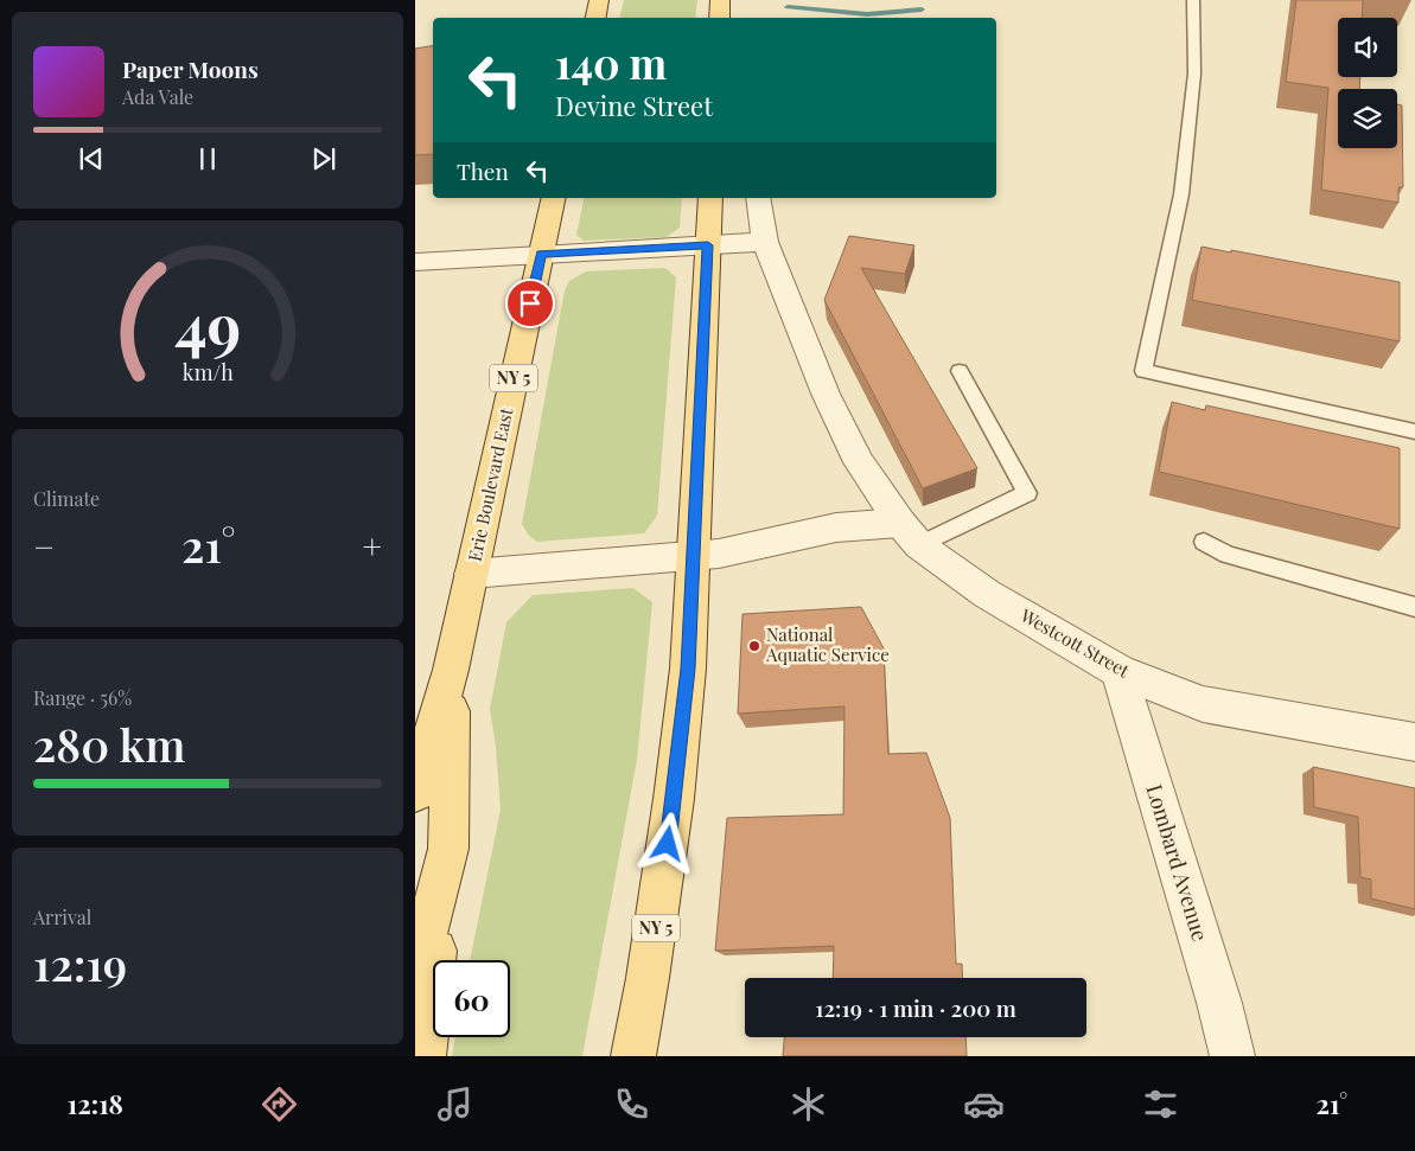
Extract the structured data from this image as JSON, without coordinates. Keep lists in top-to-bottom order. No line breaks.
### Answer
{"streets":{"main road":["NY 5","Erie Boulevard East"],"street":["Westcott Street","Lombard Avenue"]},"crossings":[["Westcott Street","Lombard Avenue"]],"places":["National Aquatic Service"],"page":{"turn":["140 m","Devine Street"],"song":["Paper Moons","Ada Vale"],"then":"Then","tile":["Climate",["Range · 56%","280 km"],["Arrival","12:19"]],"heat":["−","21°","+"],"limit":"60","trip":"12:19 · 1 min · 200 m","tabs":["12:18","21°"],"gauge":["49","km/h"]}}
